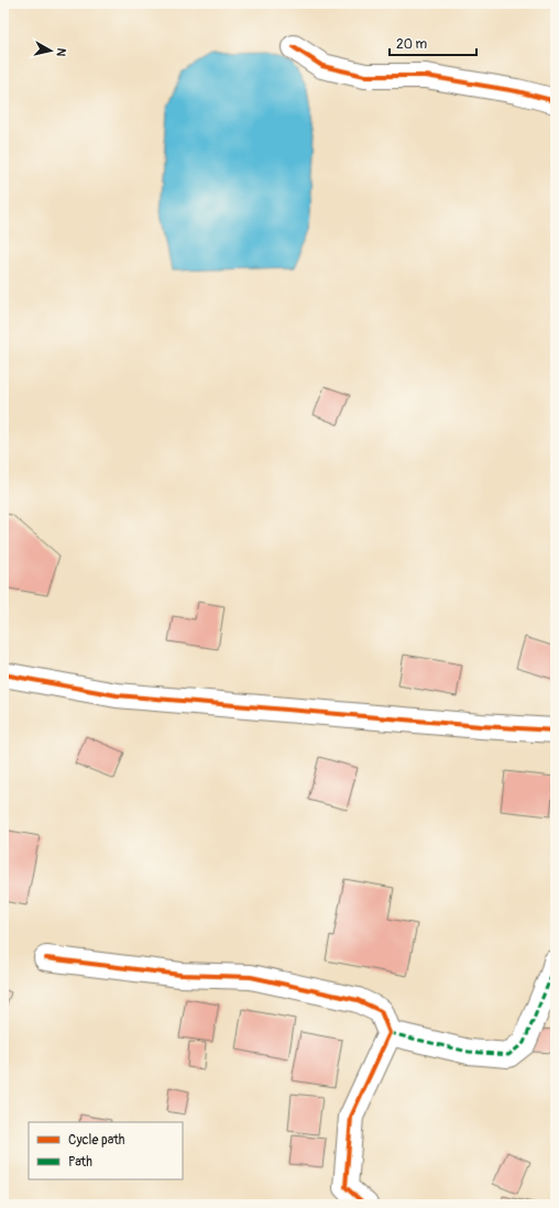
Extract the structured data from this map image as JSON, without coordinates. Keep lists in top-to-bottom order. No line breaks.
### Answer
{"legend":["Cycle path","Path"],"scale_bar":"20 m","north":"right"}
